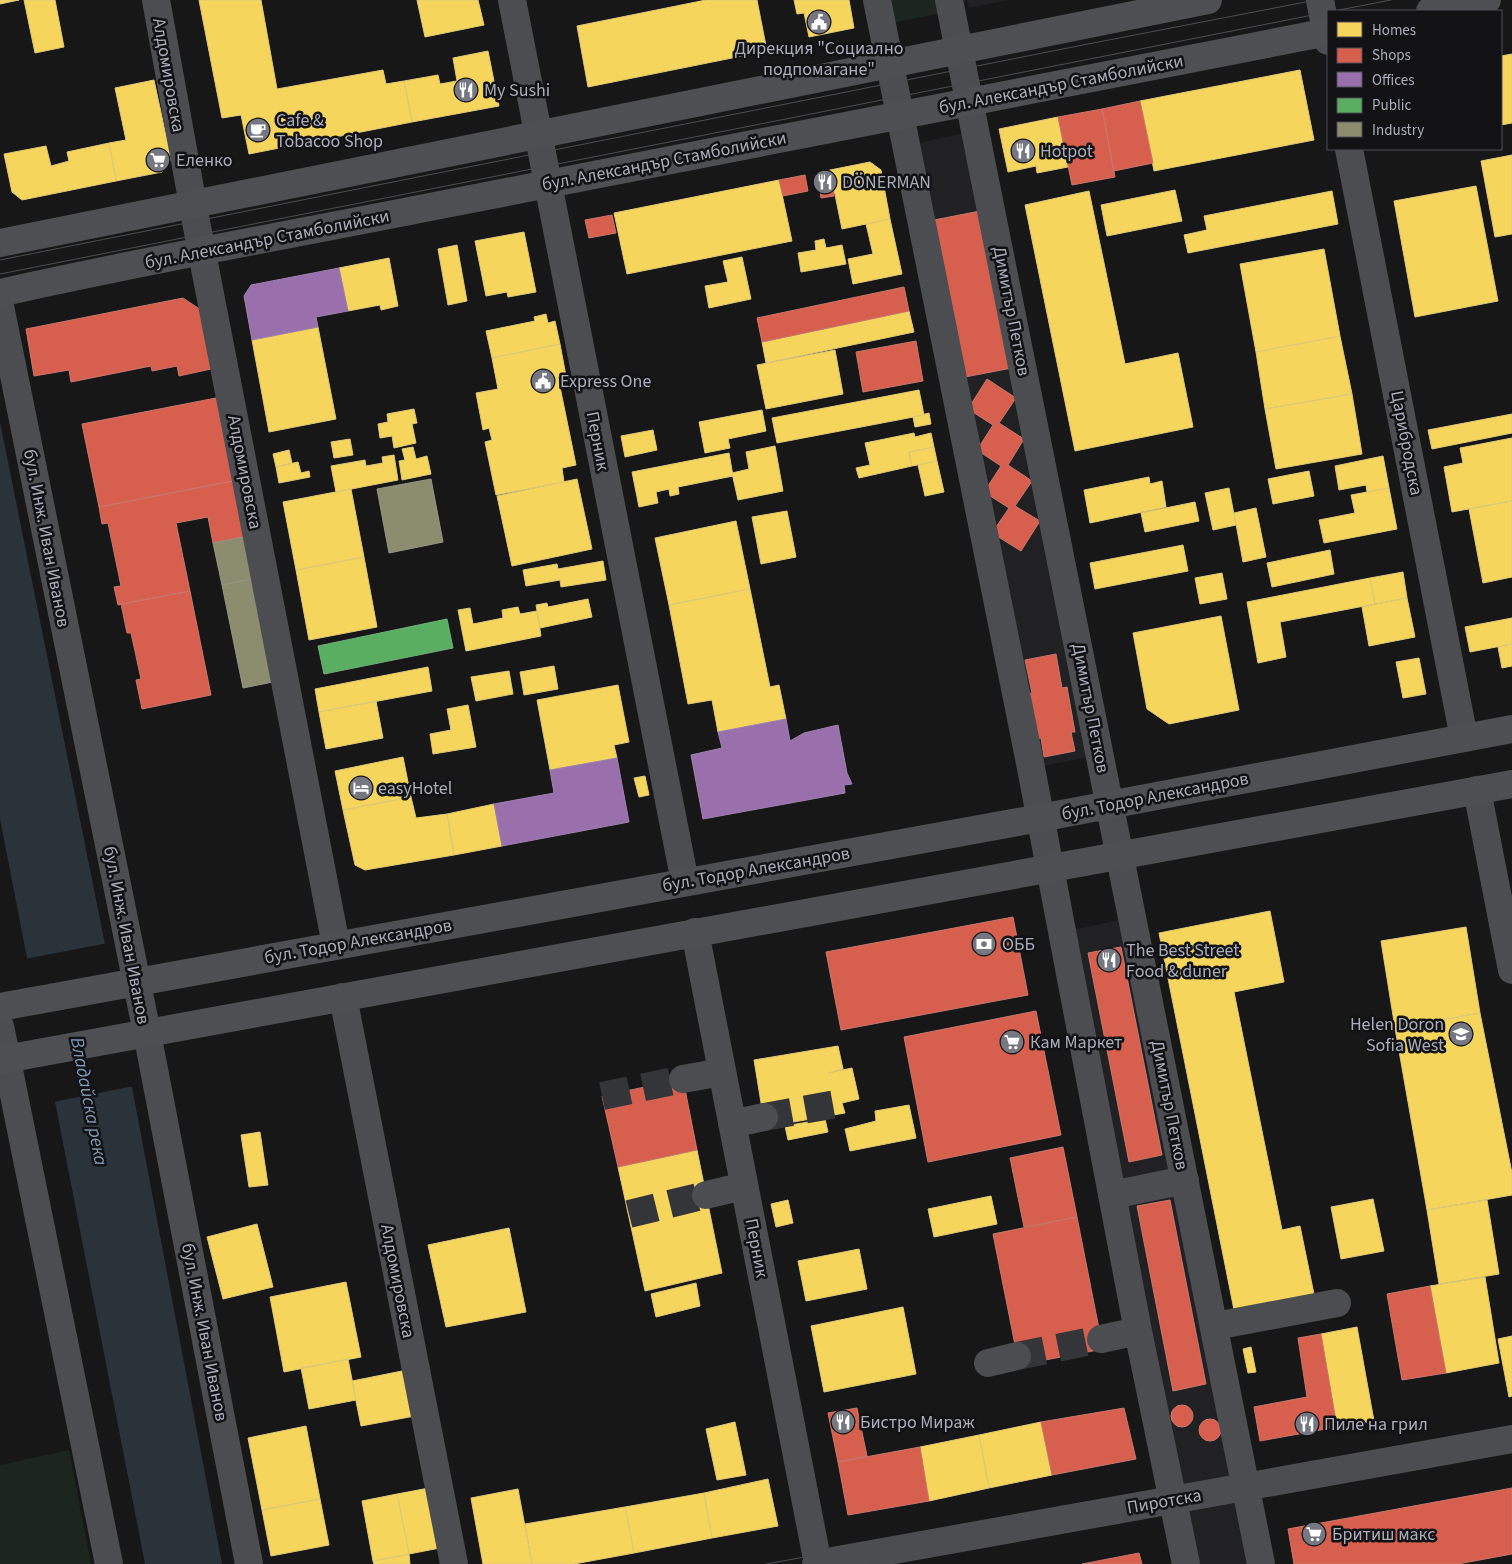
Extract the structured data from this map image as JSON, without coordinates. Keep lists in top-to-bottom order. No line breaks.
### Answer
{"streets":{"main road":["бул. Александър Стамболийски","бул. Тодор Александров"],"street":["Алдомировска","Димитър Петков","Перник","Царибродска","бул. Инж. Иван Иванов","Пиротска"]},"crossings":[["Алдомировска","бул. Александър Стамболийски"],["Алдомировска","бул. Тодор Александров"],["бул. Александър Стамболийски","Димитър Петков"],["бул. Александър Стамболийски","Перник"],["Димитър Петков","бул. Тодор Александров"],["Димитър Петков","Пиротска"],["Перник","бул. Тодор Александров"],["Перник","Пиротска"],["Царибродска","бул. Тодор Александров"],["бул. Инж. Иван Иванов","бул. Тодор Александров"]],"water":["Владайска река"],"places":{"public building":["Дирекция \"Социално подпомагане\"","Express One"],"restaurant":["My Sushi","Hotpot","DÖNERMAN","The Best Street Food & duner","Бистро Мираж","Пиле на грил"],"cafe":["Cafe & Tobacoo Shop"],"supermarket":["Еленко","Кам Маркет","Бритиш макс"],"hotel":["easyHotel"],"bank":["ОББ"],"school or university":["Helen Doron Sofia West"]},"legend":["Homes","Shops","Offices","Public","Industry"]}
